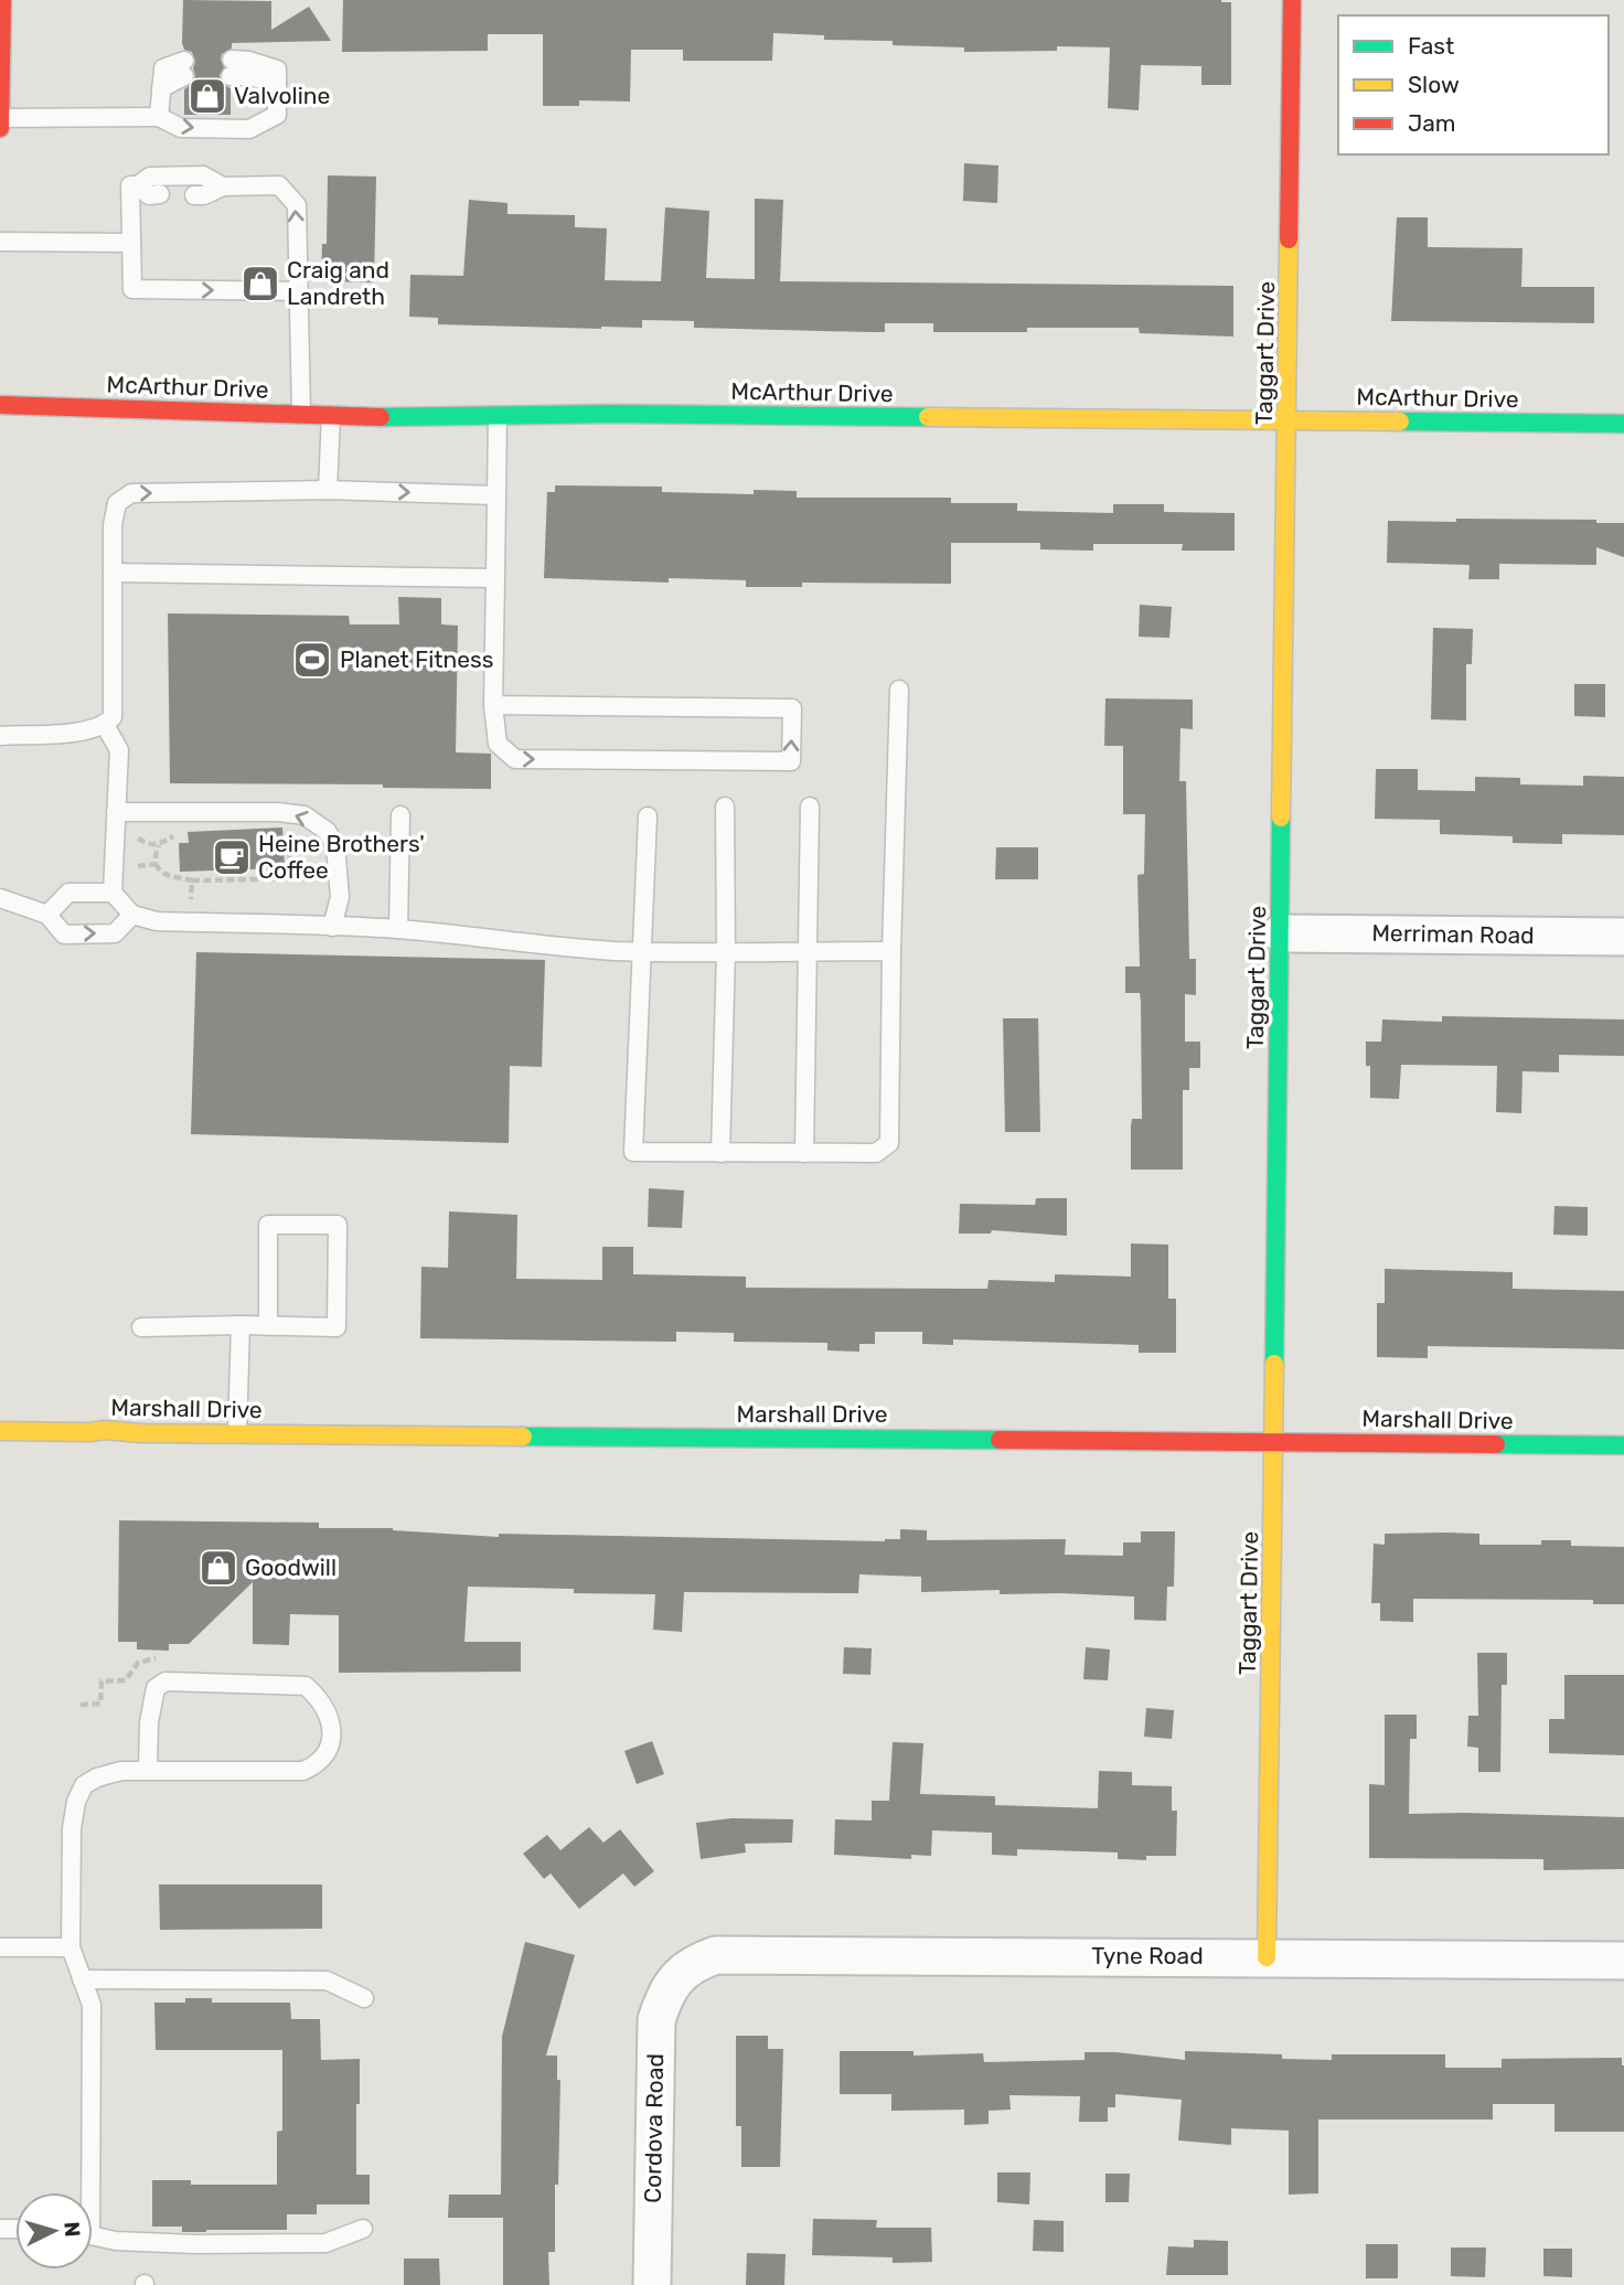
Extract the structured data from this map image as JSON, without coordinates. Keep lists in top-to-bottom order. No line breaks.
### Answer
{"streets":{"street":["Taggart Drive","McArthur Drive","Merriman Road","Marshall Drive","Tyne Road","Cordova Road"]},"crossings":[["Taggart Drive","McArthur Drive"],["Taggart Drive","Merriman Road"],["Taggart Drive","Marshall Drive"],["Taggart Drive","Tyne Road"],["Tyne Road","Cordova Road"]],"places":{"shop":["Valvoline","Craig and Landreth","Goodwill"],"sports":["Planet Fitness"],"cafe":["Heine Brothers' Coffee"]},"legend":["Fast","Slow","Jam"],"north":"right"}
